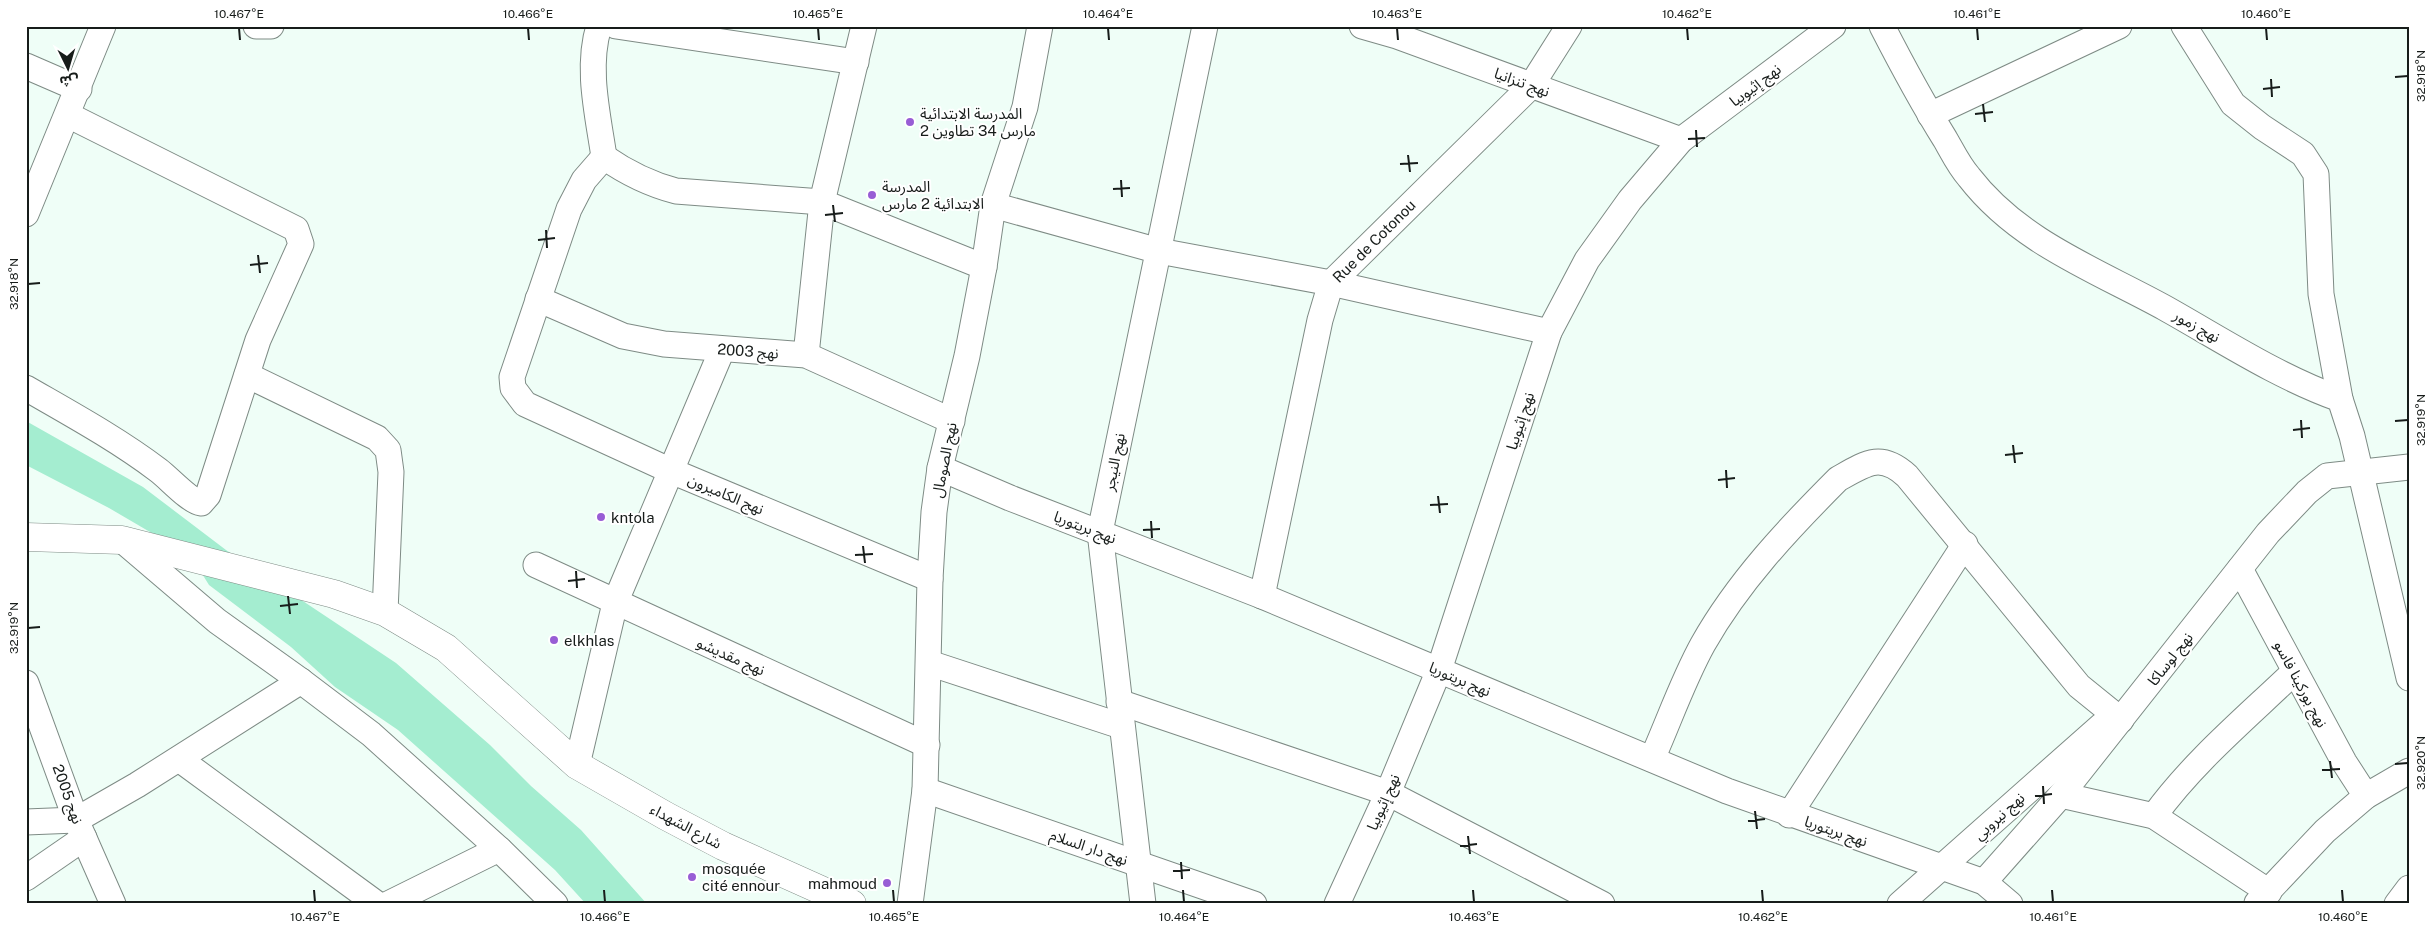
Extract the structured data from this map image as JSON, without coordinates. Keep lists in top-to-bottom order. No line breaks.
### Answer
{"streets":{"main road":["شارع الشهداء"],"street":["نهج تنزانيا","نهج إثيوبيا","Rue de Cotonou","نهج زمور","نهج 2003","نهج الصومال","نهج النيجر","نهج الكاميرون","نهج بريتوريا","نهج مقديشو","نهج لوساكا","نهج بوركينا فاسو","نهج 2005","نهج نيروبي","نهج دار السلام"]},"crossings":[["نهج تنزانيا","نهج إثيوبيا"],["نهج تنزانيا","Rue de Cotonou"],["نهج إثيوبيا","نهج بريتوريا"],["Rue de Cotonou","نهج بريتوريا"],["نهج 2003","نهج الصومال"],["نهج 2003","نهج الكاميرون"],["نهج الصومال","نهج الكاميرون"],["نهج الصومال","نهج بريتوريا"],["نهج الصومال","نهج مقديشو"],["نهج الصومال","نهج دار السلام"],["نهج النيجر","نهج بريتوريا"],["نهج النيجر","نهج دار السلام"],["نهج بريتوريا","نهج لوساكا"],["نهج بريتوريا","نهج نيروبي"],["نهج لوساكا","نهج بوركينا فاسو"],["نهج لوساكا","نهج نيروبي"]],"places":["المدرسة الابتدائية 2 مارس 34 تطاوين","المدرسة الابتدائية 2 مارس","kntola","elkhlas","mosquée cité ennour","mahmoud"],"north":"bottom","coordinates":["10.467°E","10.466°E","10.465°E","10.464°E","10.463°E","10.462°E","10.461°E","10.460°E","32.918°N","32.919°N","32.920°N"]}
